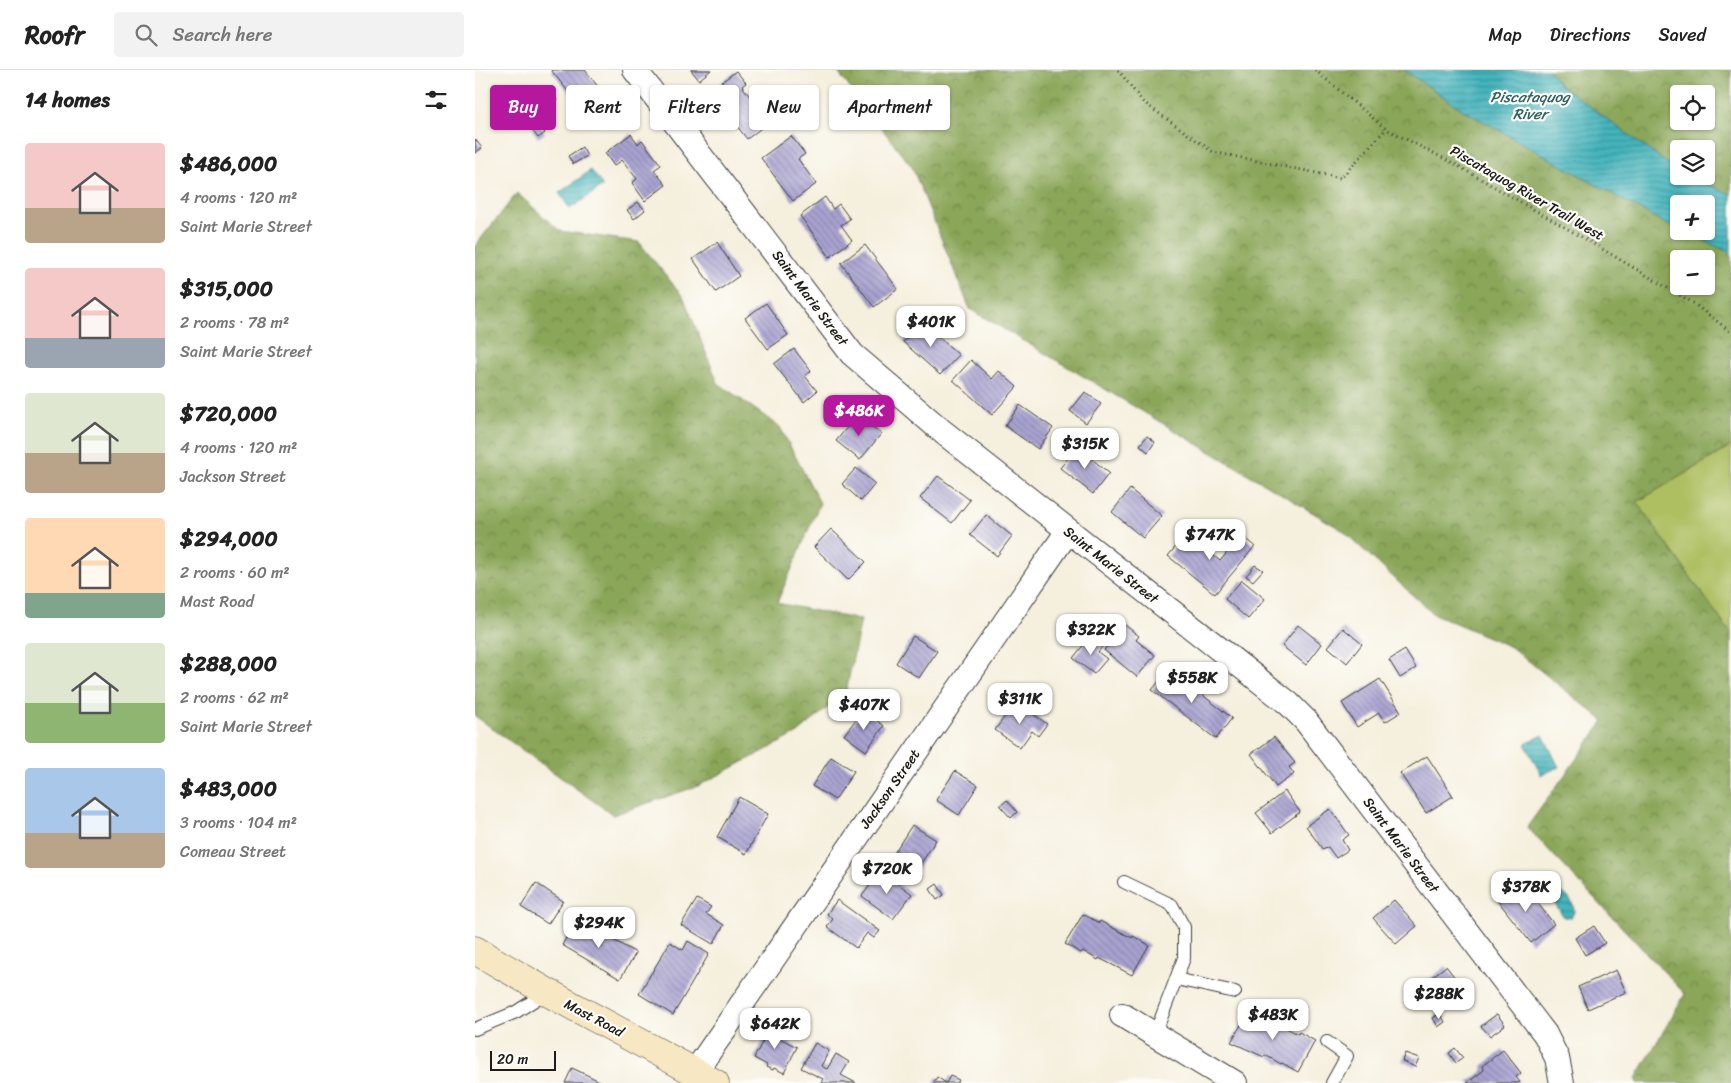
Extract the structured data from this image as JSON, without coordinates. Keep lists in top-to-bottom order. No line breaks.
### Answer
{"streets":{"main road":["Mast Road"],"street":["Saint Marie Street","Jackson Street"],"path":["Piscataquog River Trail West"]},"crossings":[["Saint Marie Street","Jackson Street"],["Jackson Street","Mast Road"]],"water":["Piscataquog River"],"scale_bar":"20 m","page":{"header":"Roofr","search":"Search here","nav":["Map","Directions","Saved"],"heading":"14 homes","map_buttons":["+","−"],"chip":["Buy","Rent","Filters","New","Apartment"],"list":[{"name":"$486,000","note":"4 rooms · 120 m² · Saint Marie Street"},{"name":"$315,000","note":"2 rooms · 78 m² · Saint Marie Street"},{"name":"$720,000","note":"4 rooms · 120 m² · Jackson Street"},{"name":"$294,000","note":"2 rooms · 60 m² · Mast Road"},{"name":"$288,000","note":"2 rooms · 62 m² · Saint Marie Street"},{"name":"$483,000","note":"3 rooms · 104 m² · Comeau Street"}],"price":["$401K","$486K","$315K","$747K","$322K","$558K","$311K","$407K","$720K","$378K","$294K","$288K","$483K","$642K"],"scale":"20 m"}}
